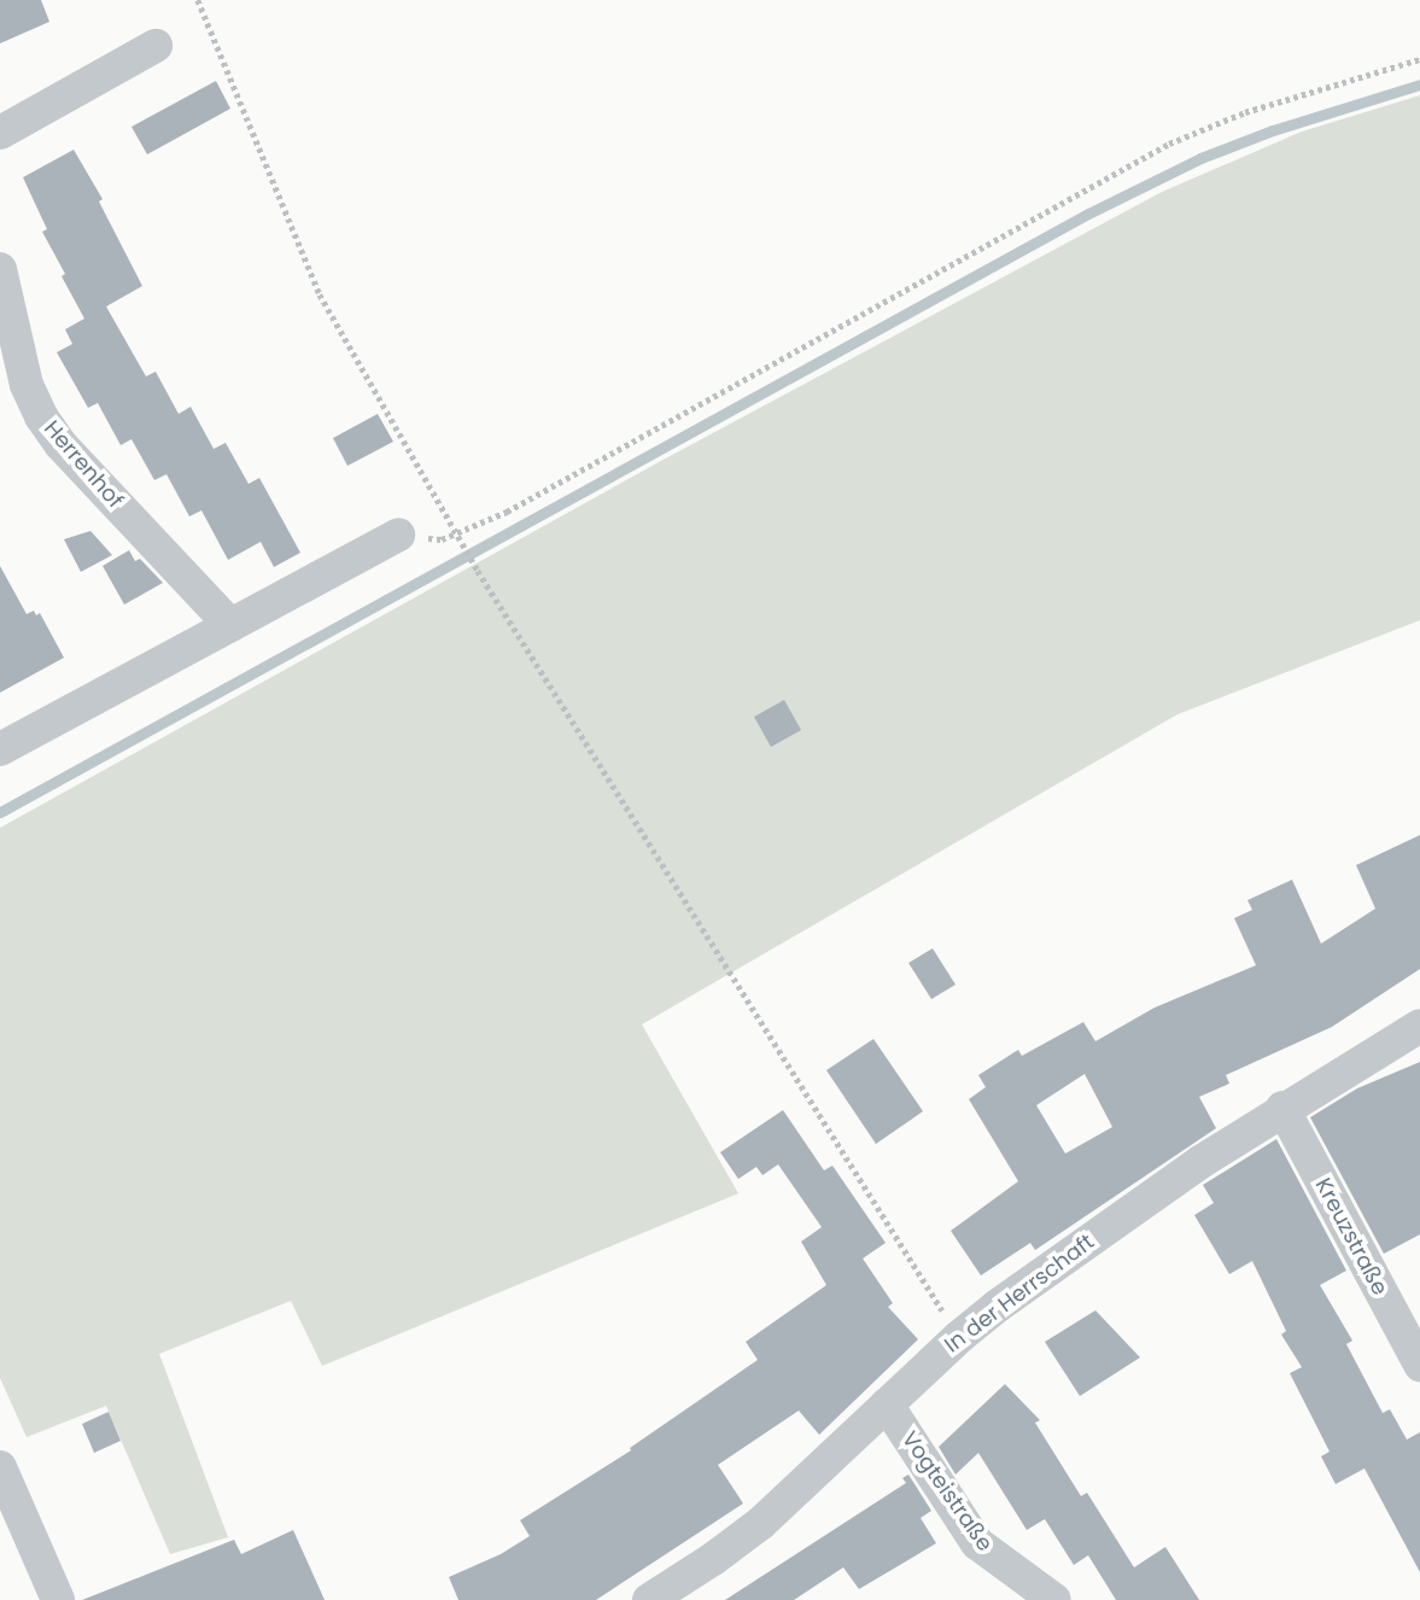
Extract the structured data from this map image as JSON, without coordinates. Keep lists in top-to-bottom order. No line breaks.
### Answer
{"streets":{"street":["Herrenhof","Kreuzstraße","In der Herrschaft","Vogteistraße"]},"crossings":[["Kreuzstraße","In der Herrschaft"],["In der Herrschaft","Vogteistraße"]]}
